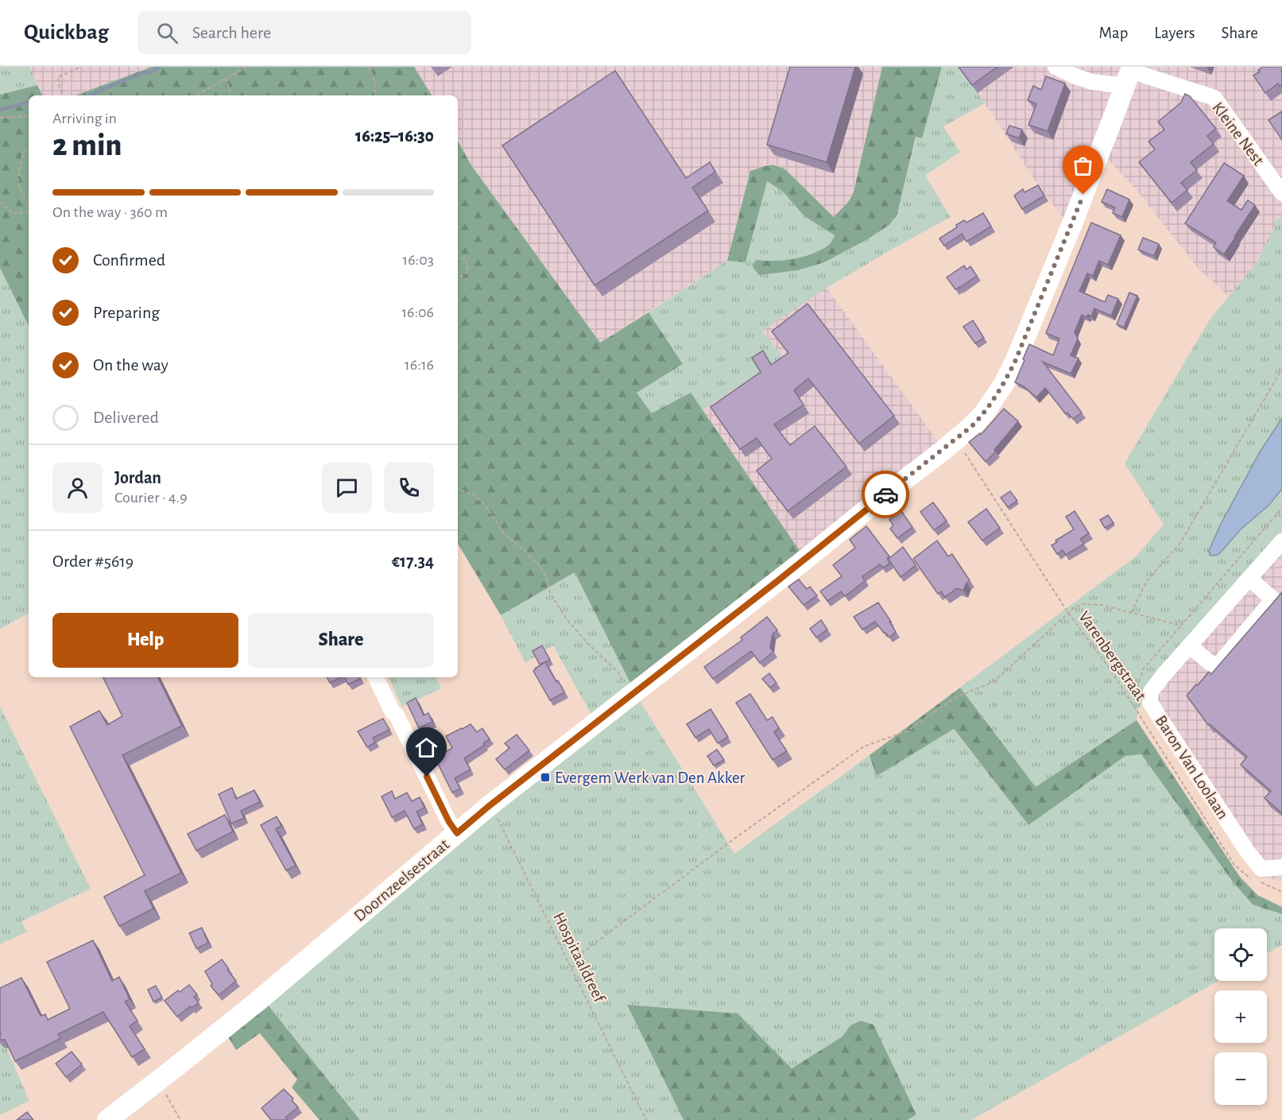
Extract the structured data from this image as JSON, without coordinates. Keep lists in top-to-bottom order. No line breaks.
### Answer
{"streets":{"main road":["Doornzeelsestraat"],"street":["Kleine Nest","Baron Van Loolaan"],"path":["Varenbergstraat","Hospitaaldreef"]},"crossings":[["Kleine Nest","Doornzeelsestraat"],["Varenbergstraat","Doornzeelsestraat"],["Doornzeelsestraat","Hospitaaldreef"]],"places":{"transit":["Evergem Werk van Den Akker"]},"page":{"header":"Quickbag","search":"Search here","nav":["Map","Layers","Share"],"heading":["2 min","Arriving in","16:25–16:30"],"panel":["Jordan","Courier · 4.9","Order #5619","€17.34"],"bar":"On the way · 360 m","list":[["Confirmed","16:03"],["Preparing","16:06"],["On the way","16:16"],"Delivered"],"buttons":["Help","Share"],"map_buttons":["+","−"]}}
